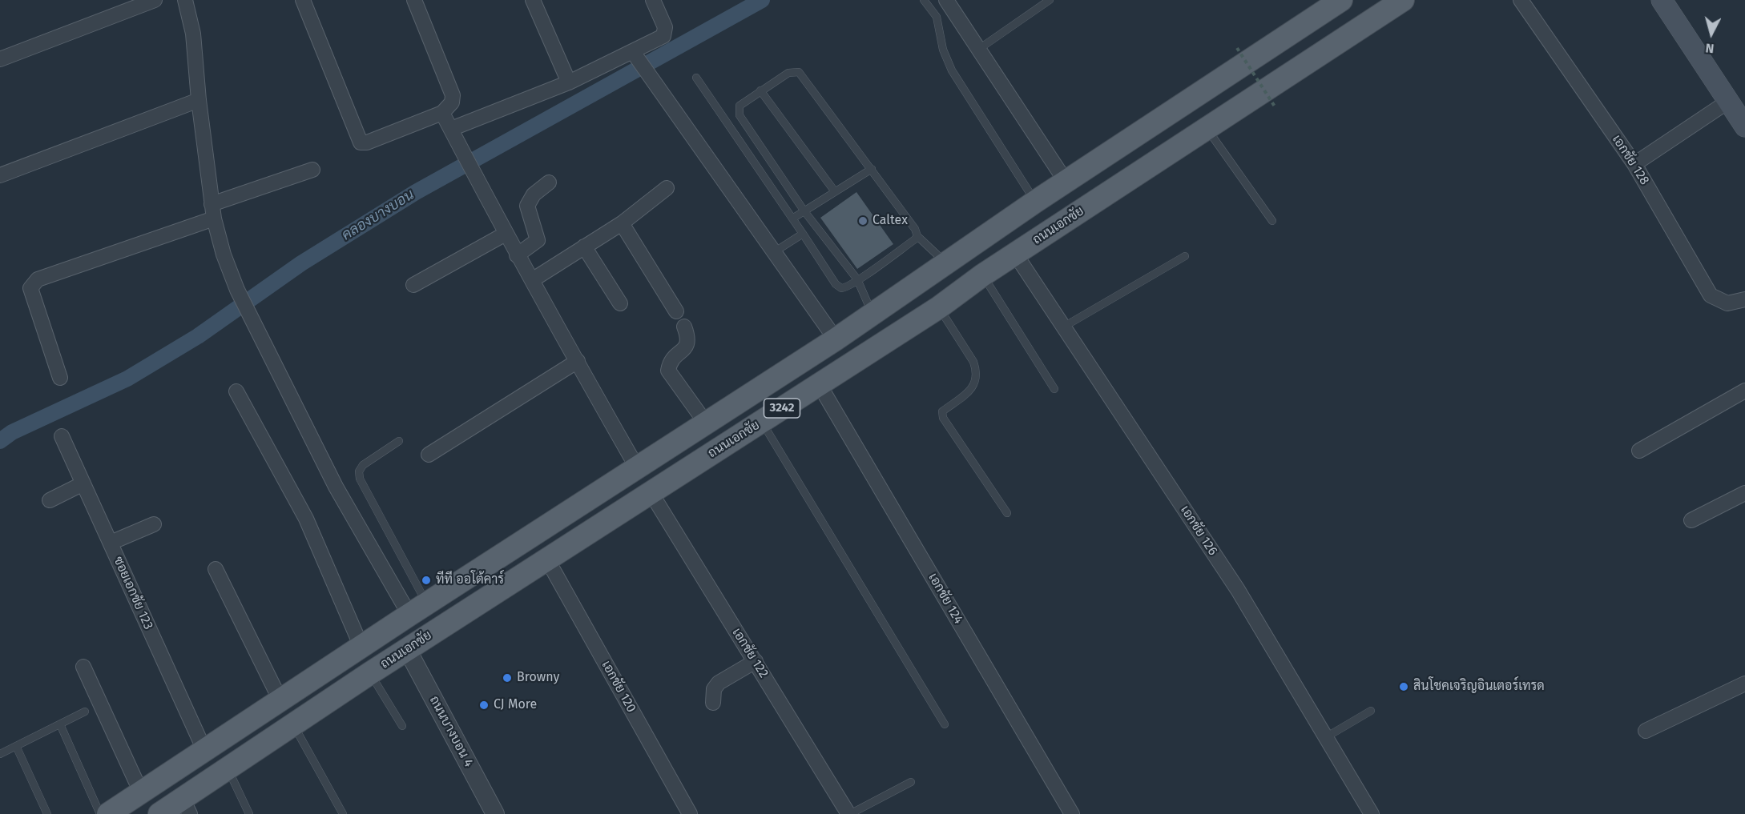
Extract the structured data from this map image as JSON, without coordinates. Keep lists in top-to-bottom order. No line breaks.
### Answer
{"streets":{"main road":["ถนนเอกชัย","3242"],"street":["เอกชัย 128","เอกชัย 126","ซอยเอกชัย 123","เอกชัย 124","เอกชัย 122","เอกชัย 120","ถนนบางบอน 4"]},"crossings":[["ถนนเอกชัย","เอกชัย 126"],["ถนนเอกชัย","ซอยเอกชัย 123"],["ถนนเอกชัย","เอกชัย 124"],["ถนนเอกชัย","เอกชัย 122"],["ถนนเอกชัย","เอกชัย 120"],["ถนนเอกชัย","ถนนบางบอน 4"]],"water":["คลองบางบอน"],"places":["Caltex","ทีที ออโต้คาร์","Browny","สินโชคเจริญอินเตอร์เทรด","CJ More"],"north":"bottom"}
